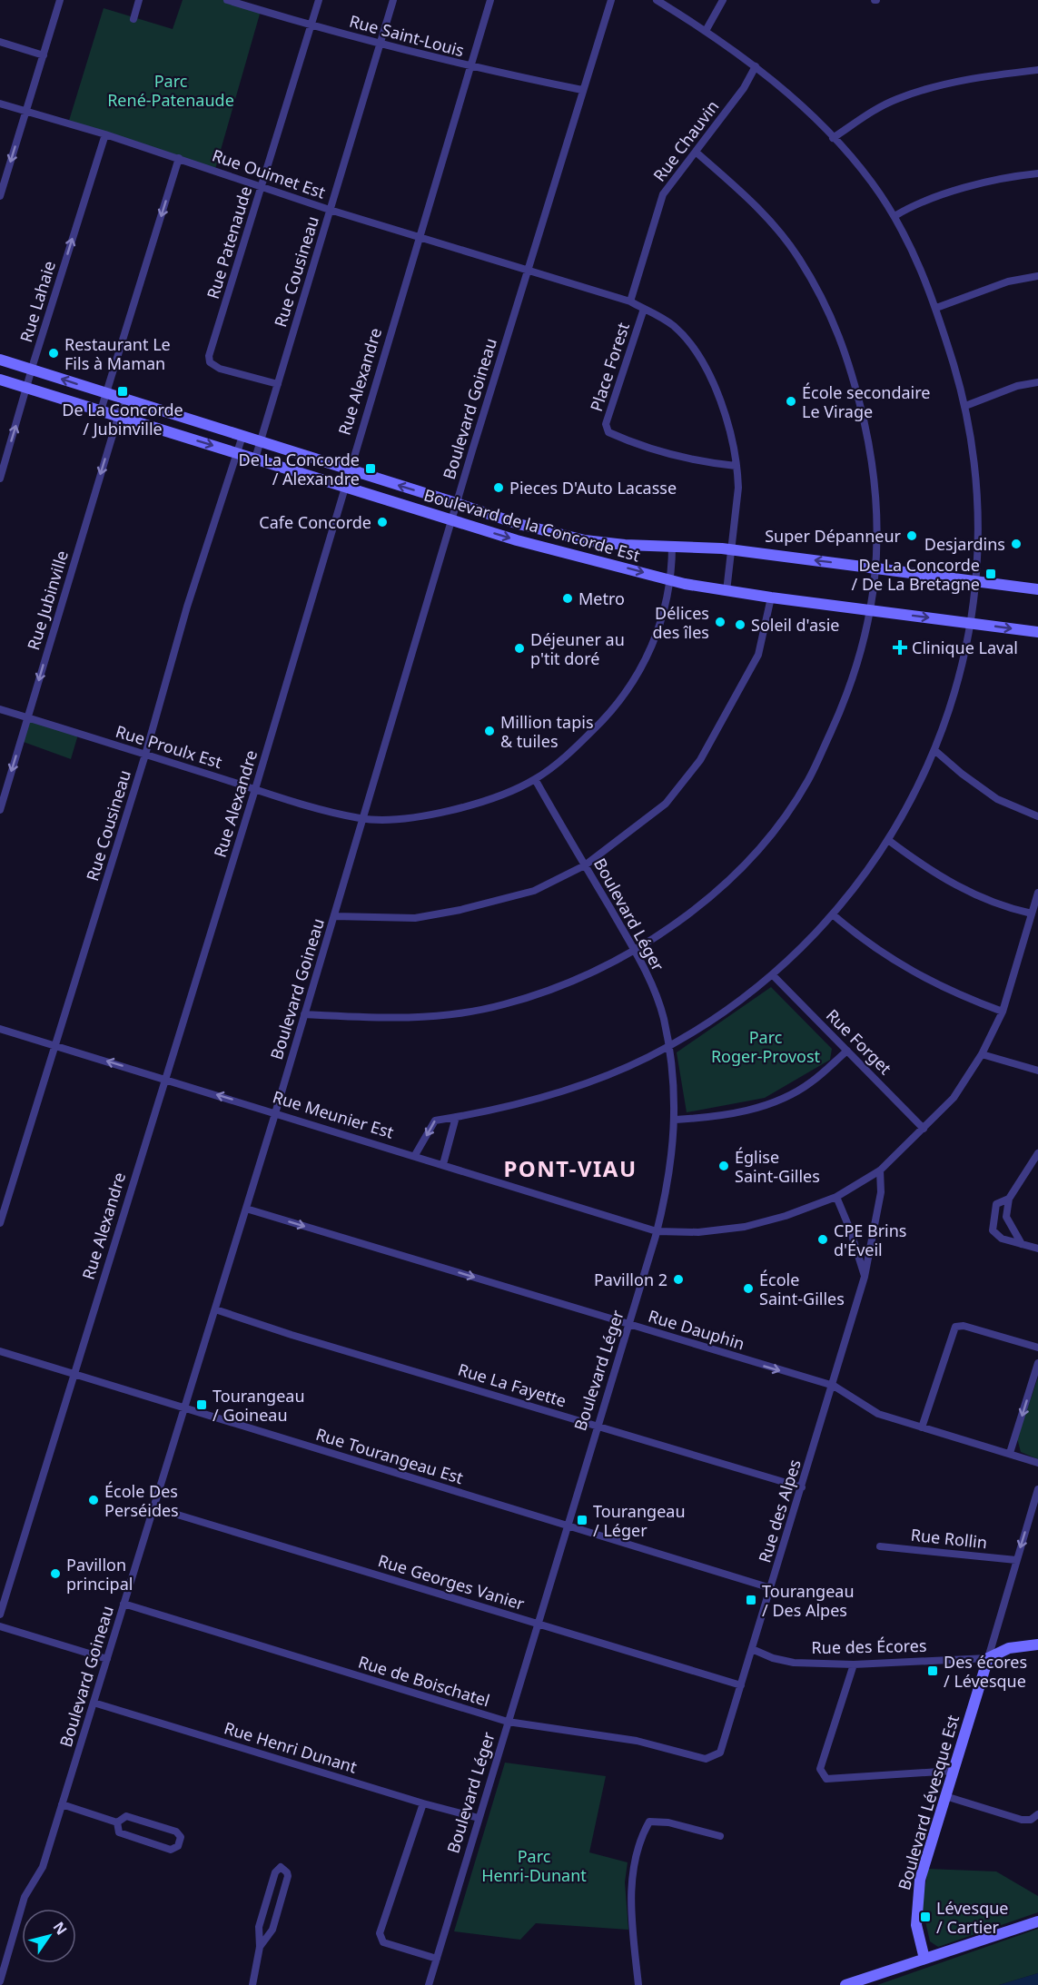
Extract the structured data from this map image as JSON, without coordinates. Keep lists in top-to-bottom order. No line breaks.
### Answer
{"streets":{"street":["Rue Saint-Louis","Rue Chauvin","Rue Ouimet Est","Rue Patenaude","Rue Cousineau","Rue Lahaie","Place Forest","Rue Alexandre","Boulevard Goineau","Boulevard de la Concorde Est","Rue Jubinville","Rue Proulx Est","Boulevard Léger","Rue Forget","Rue Meunier Est","Rue Dauphin","Rue La Fayette","Rue Tourangeau Est","Rue des Alpes","Rue Rollin","Rue Georges Vanier","Rue des Écores","Rue de Boischatel","Rue Henri Dunant","Boulevard Lévesque Est"]},"crossings":[["Rue Saint-Louis","Rue Patenaude"],["Rue Saint-Louis","Rue Cousineau"],["Rue Saint-Louis","Rue Alexandre"],["Rue Saint-Louis","Boulevard Goineau"],["Rue Chauvin","Rue Ouimet Est"],["Rue Ouimet Est","Rue Patenaude"],["Rue Ouimet Est","Rue Cousineau"],["Rue Ouimet Est","Rue Lahaie"],["Rue Ouimet Est","Place Forest"],["Rue Ouimet Est","Rue Alexandre"],["Rue Ouimet Est","Boulevard Goineau"],["Rue Ouimet Est","Boulevard de la Concorde Est"],["Rue Patenaude","Rue Cousineau"],["Rue Cousineau","Boulevard de la Concorde Est"],["Rue Cousineau","Rue Proulx Est"],["Rue Cousineau","Rue Meunier Est"],["Rue Lahaie","Boulevard de la Concorde Est"],["Rue Alexandre","Boulevard de la Concorde Est"],["Rue Alexandre","Rue Proulx Est"],["Rue Alexandre","Rue Meunier Est"],["Rue Alexandre","Rue Tourangeau Est"],["Boulevard Goineau","Boulevard de la Concorde Est"],["Boulevard Goineau","Rue Proulx Est"],["Boulevard Goineau","Rue Meunier Est"],["Boulevard Goineau","Rue Dauphin"],["Boulevard Goineau","Rue La Fayette"],["Boulevard Goineau","Rue Tourangeau Est"],["Boulevard Goineau","Rue Georges Vanier"],["Boulevard Goineau","Rue de Boischatel"],["Boulevard Goineau","Rue Henri Dunant"],["Boulevard de la Concorde Est","Rue Jubinville"],["Boulevard de la Concorde Est","Rue Proulx Est"],["Rue Jubinville","Rue Proulx Est"],["Rue Proulx Est","Boulevard Léger"],["Boulevard Léger","Rue Meunier Est"],["Boulevard Léger","Rue Dauphin"],["Boulevard Léger","Rue La Fayette"],["Boulevard Léger","Rue Tourangeau Est"],["Boulevard Léger","Rue Georges Vanier"],["Boulevard Léger","Rue de Boischatel"],["Boulevard Léger","Rue Henri Dunant"],["Rue Forget","Rue Meunier Est"],["Rue Meunier Est","Rue des Alpes"],["Rue Dauphin","Rue des Alpes"],["Rue La Fayette","Rue des Alpes"],["Rue Tourangeau Est","Rue des Alpes"],["Rue des Alpes","Rue Georges Vanier"],["Rue des Alpes","Rue des Écores"],["Rue des Alpes","Rue de Boischatel"],["Rue des Écores","Boulevard Lévesque Est"]],"one_way":["Rue Lahaie","Rue Jubinville","Rue Dauphin"],"districts":["PONT-VIAU"],"parks":["Parc René-Patenaude","Parc Roger-Provost","Parc Henri-Dunant"],"places":{"other":["Restaurant Le Fils à Maman","École secondaire Le Virage","Pieces D'Auto Lacasse","Cafe Concorde","Super Dépanneur","Desjardins","Metro","Délices des îles","Soleil d'asie","Déjeuner au p'tit doré","Million tapis & tuiles","Église Saint-Gilles","CPE Brins d'Éveil","Pavillon 2","École Saint-Gilles","École Des Perséides","Pavillon principal"],"transit":["De La Concorde / Jubinville","De La Concorde / Alexandre","De La Concorde / De La Bretagne","Tourangeau / Goineau","Tourangeau / Léger","Tourangeau / Des Alpes","Des écores / Lévesque","Lévesque / Cartier"],"health":["Clinique Laval"]},"north":"top right"}
